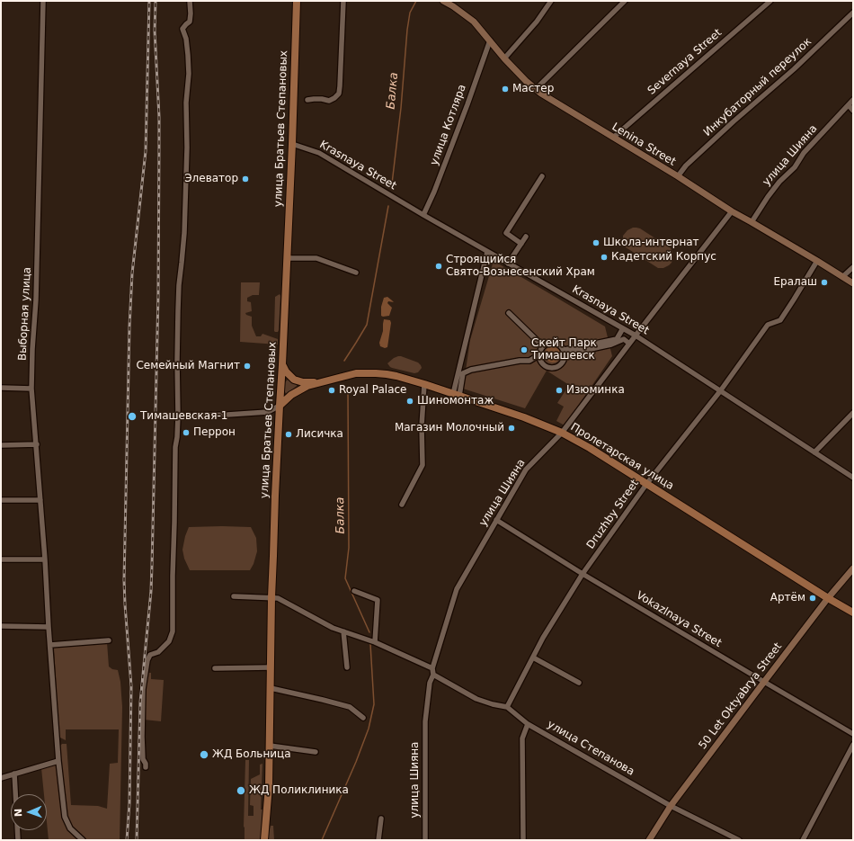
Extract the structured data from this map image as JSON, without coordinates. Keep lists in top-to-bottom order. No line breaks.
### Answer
{"streets":{"main road":["улица Братьев Степановых","Lenina Street","Пролетарская улица","50 Let Oktyabrya Street"],"street":["Severnaya Street","Инкубаторный переулок","улица Котляра","улица Шияна","Krasnaya Street","Выборная улица","Druzhby Street","Vokazlnaya Street","улица Степанова"]},"crossings":[["Severnaya Street","Lenina Street"],["Инкубаторный переулок","Lenina Street"],["улица Котляра","Lenina Street"],["улица Котляра","Krasnaya Street"],["улица Братьев Степановых","Krasnaya Street"],["улица Братьев Степановых","Пролетарская улица"],["Lenina Street","улица Шияна"],["Lenina Street","Druzhby Street"],["улица Шияна","Krasnaya Street"],["улица Шияна","Пролетарская улица"],["улица Шияна","Vokazlnaya Street"],["улица Шияна","улица Степанова"],["Krasnaya Street","Druzhby Street"],["Пролетарская улица","Druzhby Street"],["Пролетарская улица","50 Let Oktyabrya Street"],["Druzhby Street","Vokazlnaya Street"],["Druzhby Street","улица Степанова"],["Vokazlnaya Street","50 Let Oktyabrya Street"],["50 Let Oktyabrya Street","улица Степанова"]],"water":["Балка"],"places":["Мастер","Элеватор","Школа-интернат","Кадетский Корпус","Строящийся Свято-Вознесенский Храм","Ералаш","Скейт Парк Тимашевск","Семейный Магнит","Royal Palace","Изюминка","Шиномонтаж","Тимашевская-1","Магазин Молочный","Перрон","Лисичка","Артём","ЖД Больница","ЖД Поликлиника"],"north":"left"}
